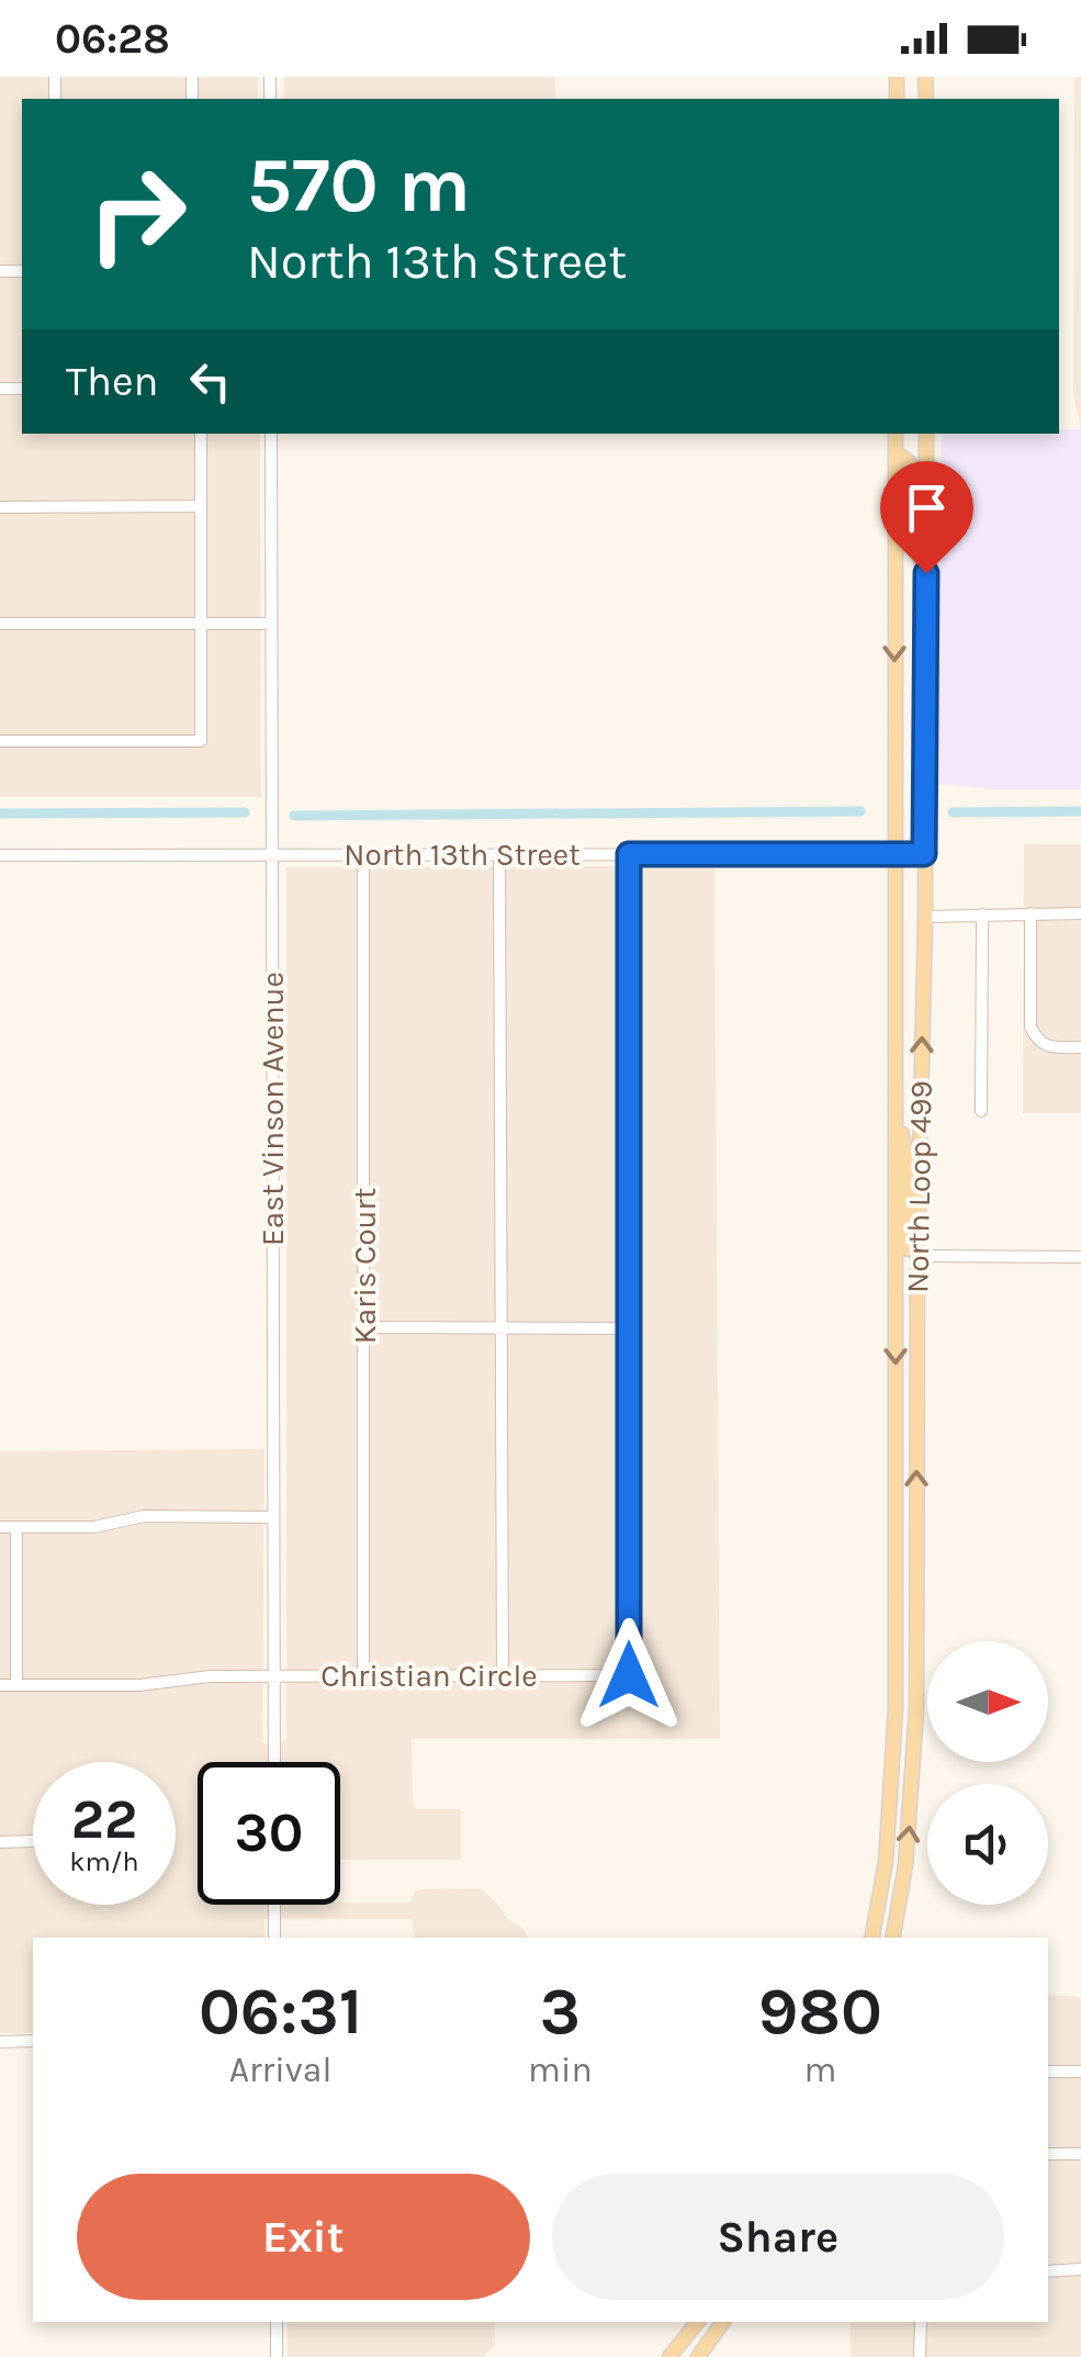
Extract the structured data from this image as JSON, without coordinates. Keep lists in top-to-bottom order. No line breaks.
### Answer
{"streets":{"main road":["North Loop 499"],"street":["North 13th Street","East Vinson Avenue","Karis Court","Christian Circle"]},"crossings":[["North 13th Street","East Vinson Avenue"],["North 13th Street","North Loop 499"],["North 13th Street","Karis Court"],["North 13th Street","Christian Circle"],["East Vinson Avenue","Christian Circle"],["Karis Court","Christian Circle"]],"north":"right","page":{"status":"06:28","turn":["570 m","North 13th Street"],"then":"Then","speed":"22 km/h","limit":"30","eta":["06:31","Arrival","3","min","980","m"],"buttons":["Exit","Share"]}}
